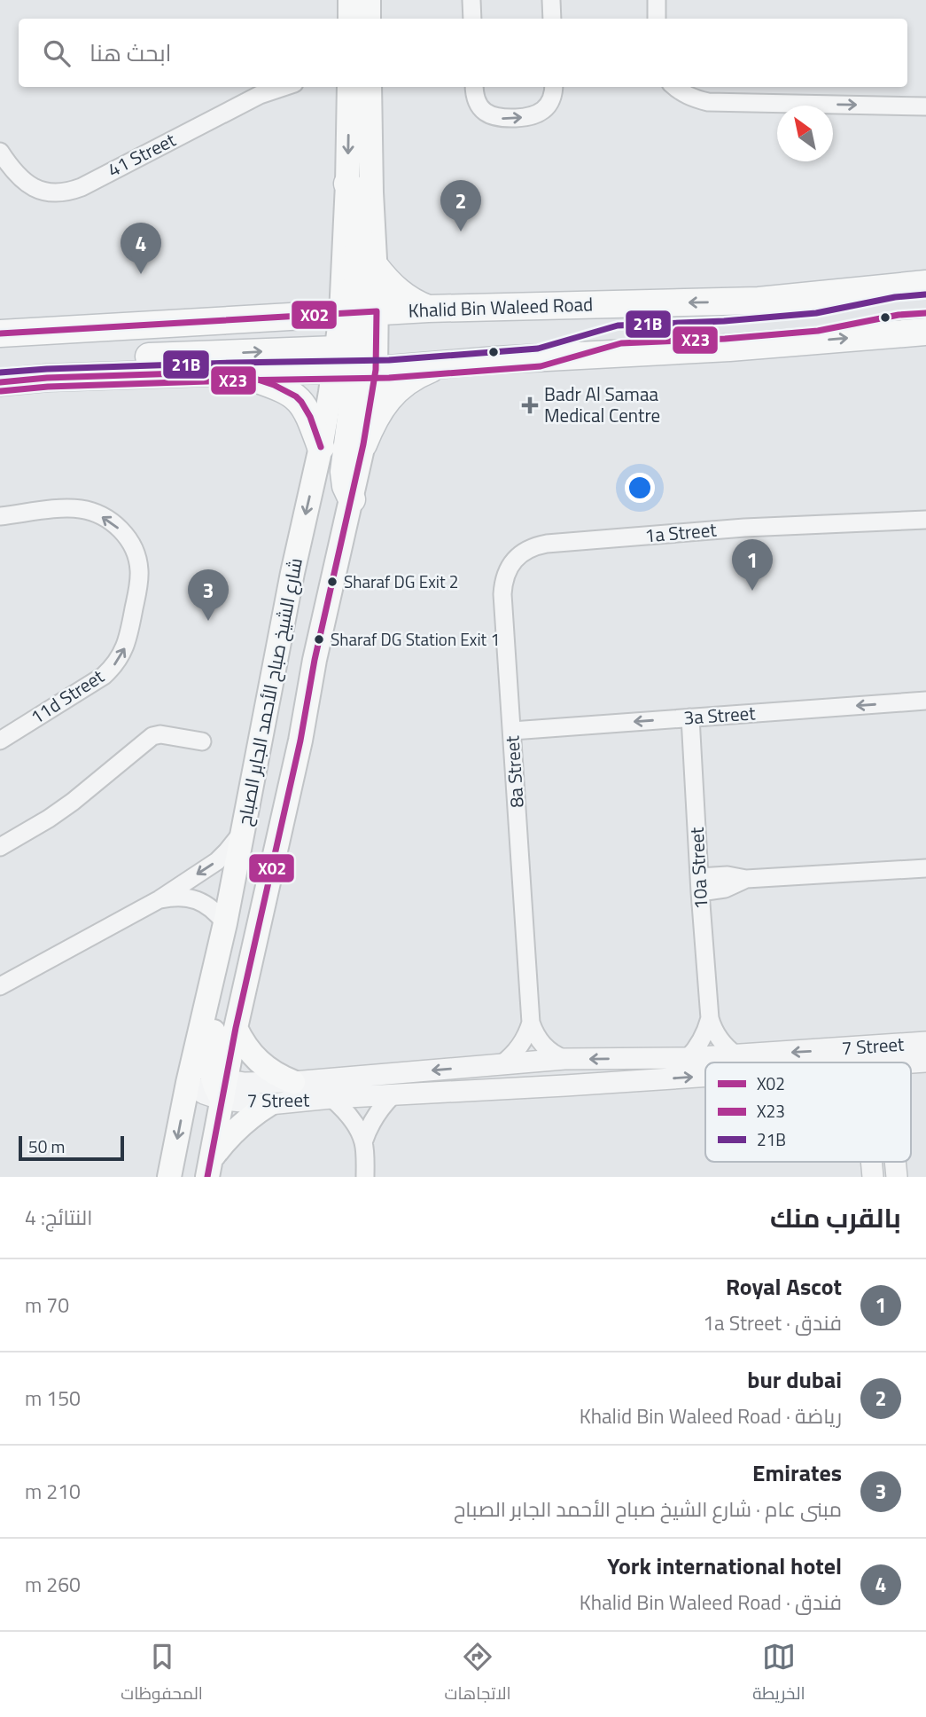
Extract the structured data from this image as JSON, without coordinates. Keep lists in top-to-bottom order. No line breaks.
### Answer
{"streets":{"main road":["Khalid Bin Waleed Road","شارع الشيخ صباح الأحمد الجابر الصباح"],"street":["41 Street","1a Street","11d Street","3a Street","8a Street","10a Street","7 Street"]},"crossings":[["Khalid Bin Waleed Road","شارع الشيخ صباح الأحمد الجابر الصباح"],["1a Street","8a Street"],["شارع الشيخ صباح الأحمد الجابر الصباح","7 Street"],["3a Street","8a Street"],["3a Street","10a Street"],["8a Street","7 Street"],["10a Street","7 Street"]],"one_way":["3a Street"],"places":{"health":["Badr Al Samaa Medical Centre"],"other":["Sharaf DG Exit 2","Sharaf DG Station Exit 1"]},"lines":["transit line 21B","transit line X02","transit line X23"],"legend":["X02","X23","21B"],"scale_bar":"50 m","north":"top left","page":{"search":"ابحث هنا","pins":["2","4","1","3"],"scale":"50 m","heading":["بالقرب منك","النتائج: 4"],"list":[{"mark":"1","name":"Royal Ascot","note":"فندق · 1a Street","value":"70 m"},{"mark":"2","name":"bur dubai","note":"رياضة · Khalid Bin Waleed Road","value":"150 m"},{"mark":"3","name":"Emirates","note":"مبنى عام · شارع الشيخ صباح الأحمد الجابر الصباح","value":"210 m"},{"mark":"4","name":"York international hotel","note":"فندق · Khalid Bin Waleed Road","value":"260 m"}],"nav":["الخريطة","الاتجاهات","المحفوظات"]}}
